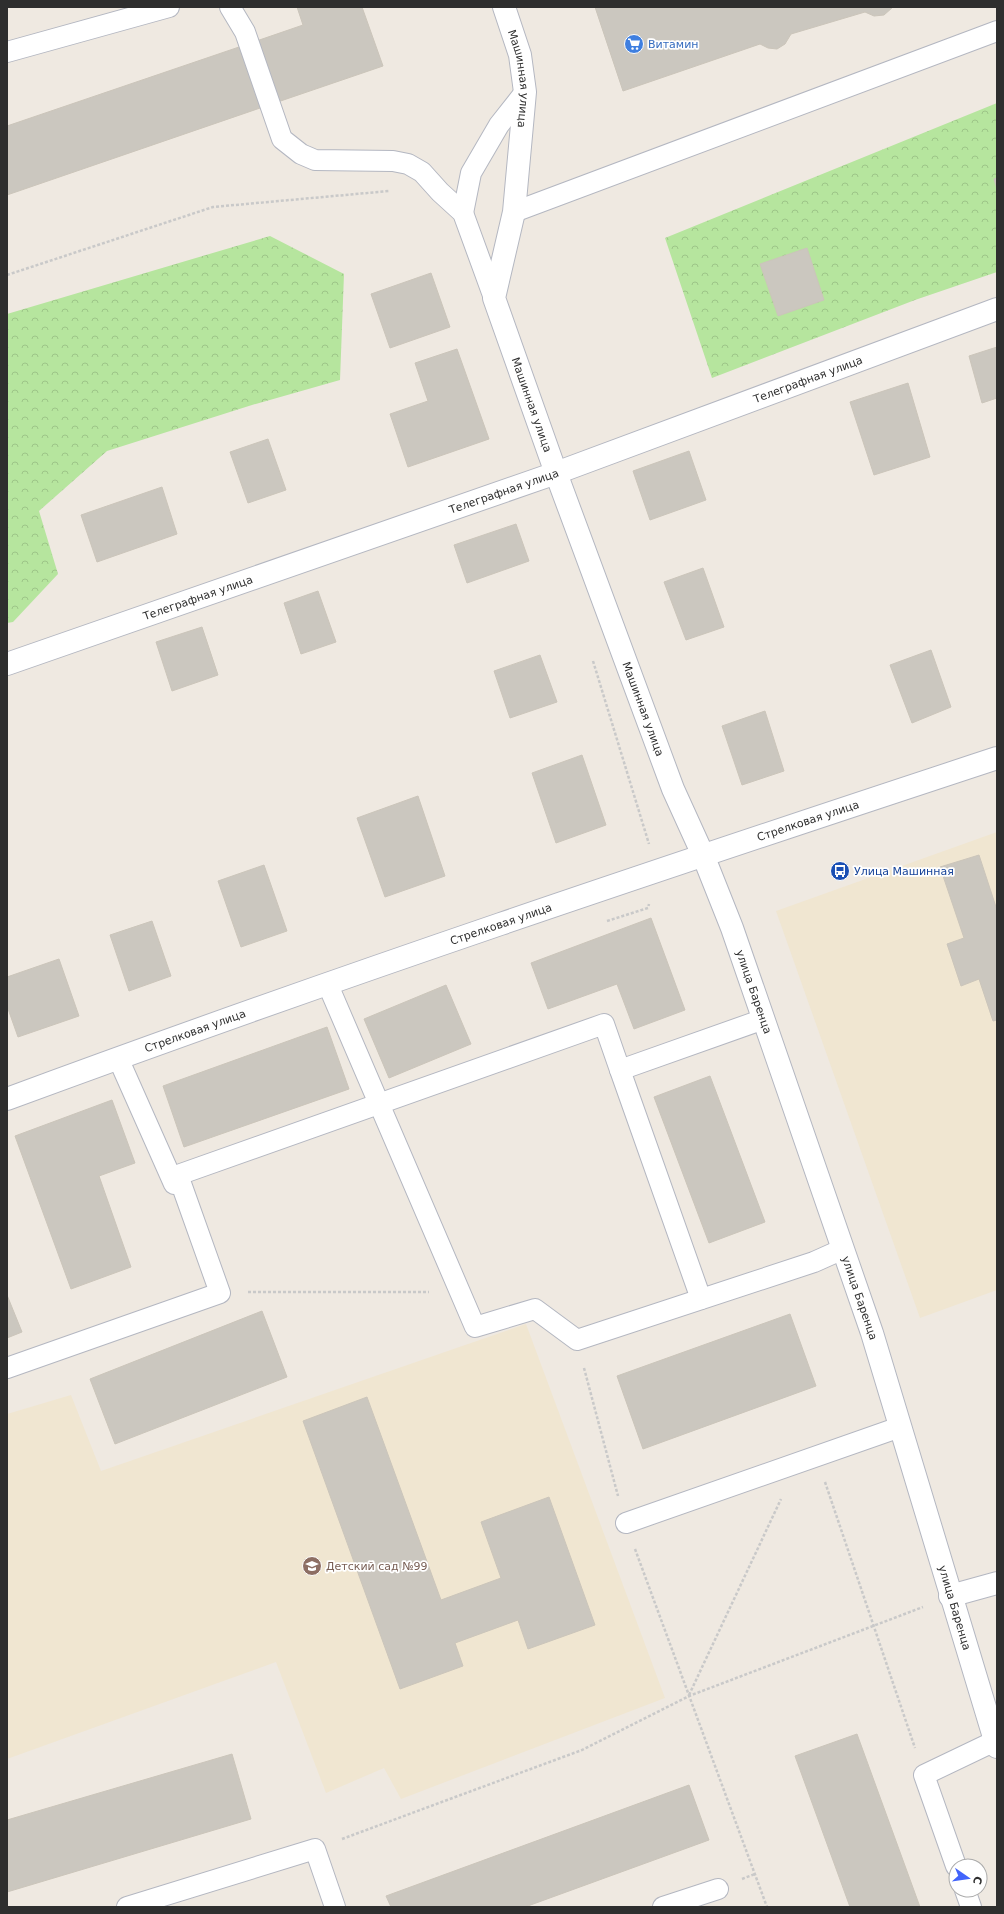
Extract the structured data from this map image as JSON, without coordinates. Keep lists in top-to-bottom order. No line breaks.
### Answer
{"streets":{"street":["Машинная улица","Телеграфная улица","Стрелковая улица","улица Баренца"]},"crossings":[["Машинная улица","Телеграфная улица"],["Машинная улица","Стрелковая улица"],["Машинная улица","улица Баренца"],["Стрелковая улица","улица Баренца"]],"places":{"supermarket":["Витамин"],"bus stop":["Улица Машинная"],"school or university":["Детский сад №99"]},"north":"right"}
